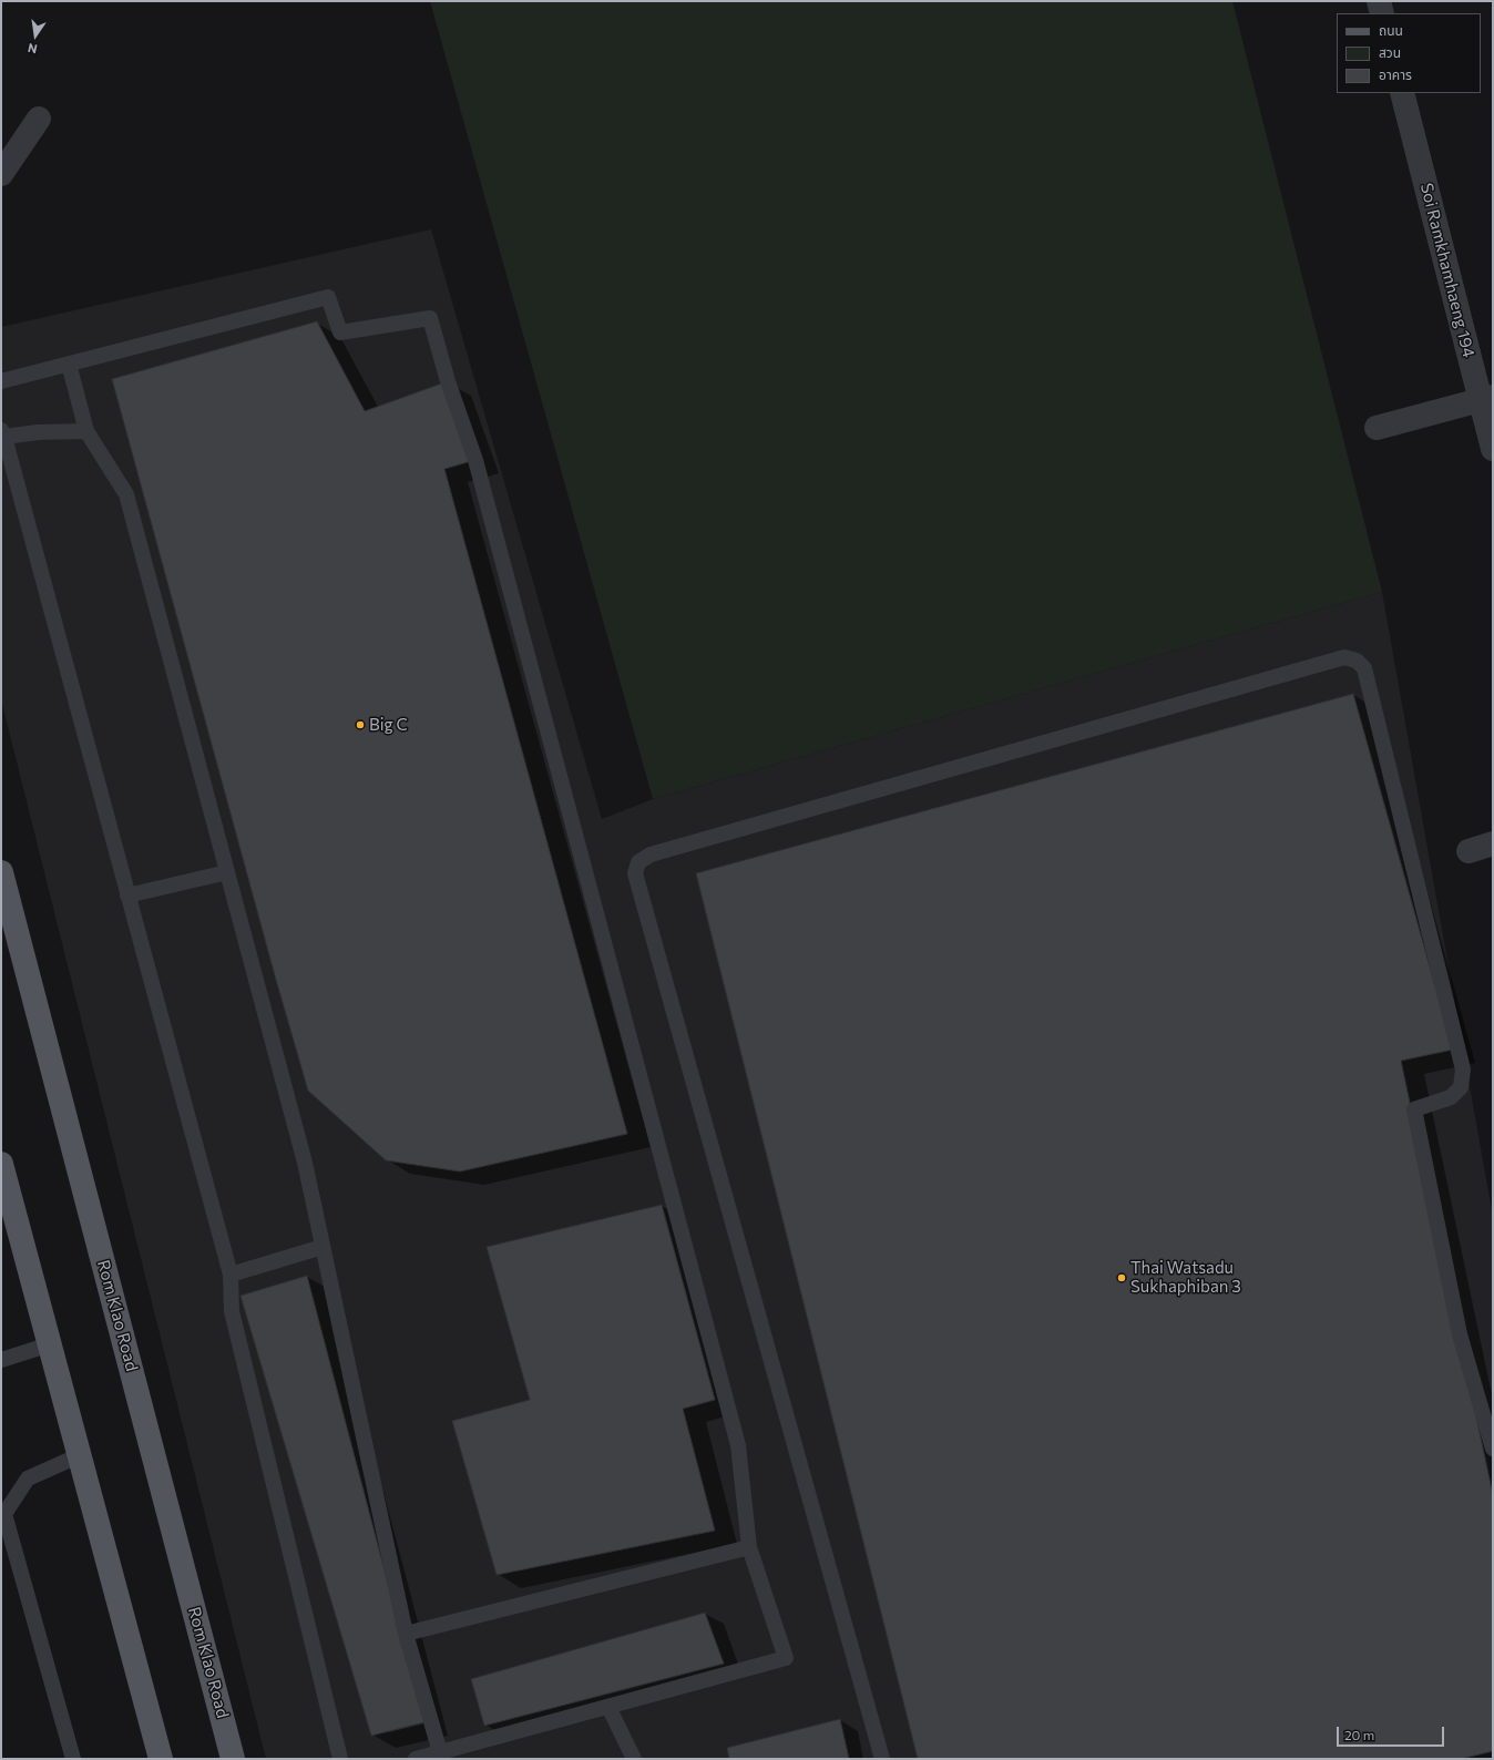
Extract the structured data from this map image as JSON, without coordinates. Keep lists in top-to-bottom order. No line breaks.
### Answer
{"streets":{"main road":["Rom Klao Road"],"street":["Soi Ramkhamhaeng 194"]},"places":["Big C","Thai Watsadu Sukhaphiban 3"],"legend":["ถนน","สวน","อาคาร"],"scale_bar":"20 m","north":"bottom"}
